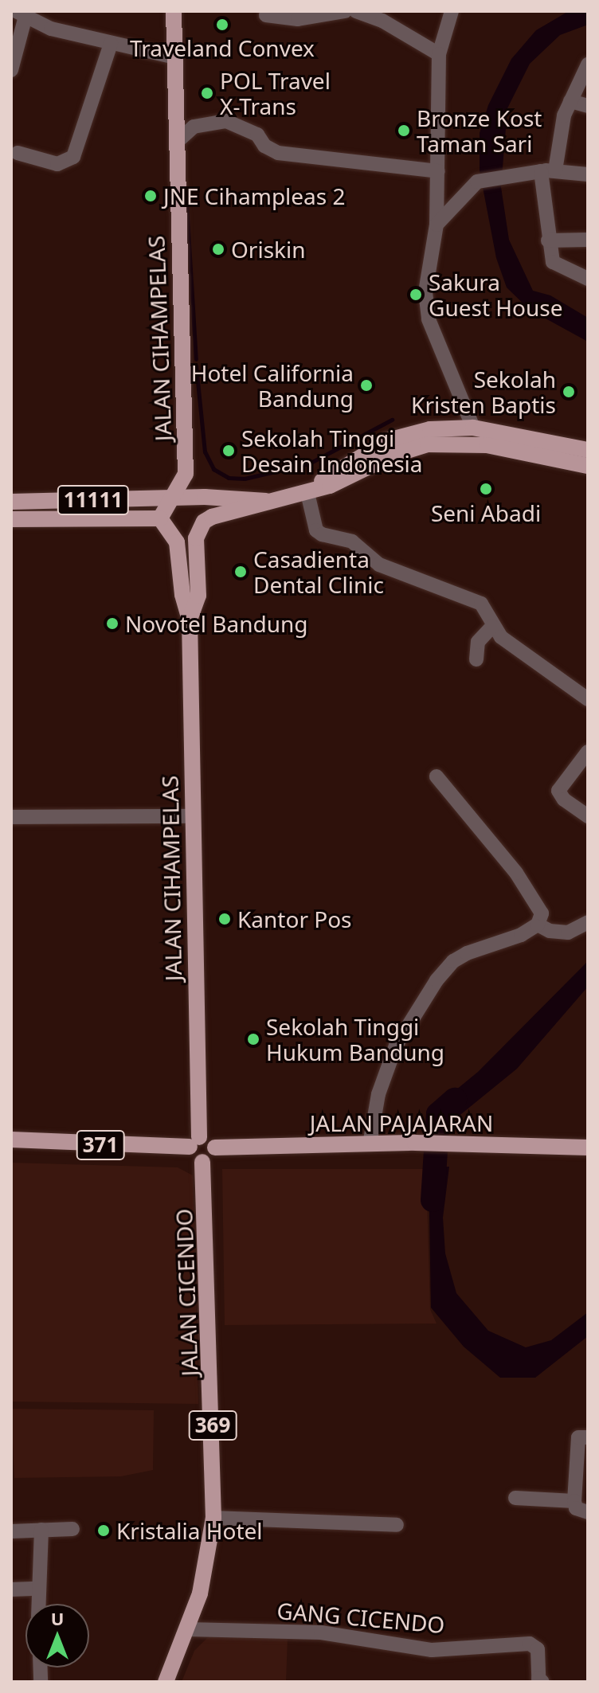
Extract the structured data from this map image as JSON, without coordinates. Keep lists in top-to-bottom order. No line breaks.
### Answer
{"streets":{"main road":["JALAN CIHAMPELAS","11111","JALAN PAJAJARAN","371","JALAN CICENDO","369"],"street":["GANG CICENDO"]},"crossings":[["JALAN CIHAMPELAS","11111"],["JALAN CIHAMPELAS","JALAN PAJAJARAN"],["JALAN CIHAMPELAS","371"],["JALAN CIHAMPELAS","JALAN CICENDO"],["JALAN PAJAJARAN","371"],["JALAN PAJAJARAN","JALAN CICENDO"],["371","JALAN CICENDO"],["JALAN CICENDO","GANG CICENDO"]],"places":["Traveland Convex","POL Travel X-Trans","Bronze Kost Taman Sari","JNE Cihampleas 2","Oriskin","Sakura Guest House","Hotel California Bandung","Sekolah Kristen Baptis","Sekolah Tinggi Desain Indonesia","Seni Abadi","Casadienta Dental Clinic","Novotel Bandung","Kantor Pos","Sekolah Tinggi Hukum Bandung","Kristalia Hotel"],"north":"top"}
